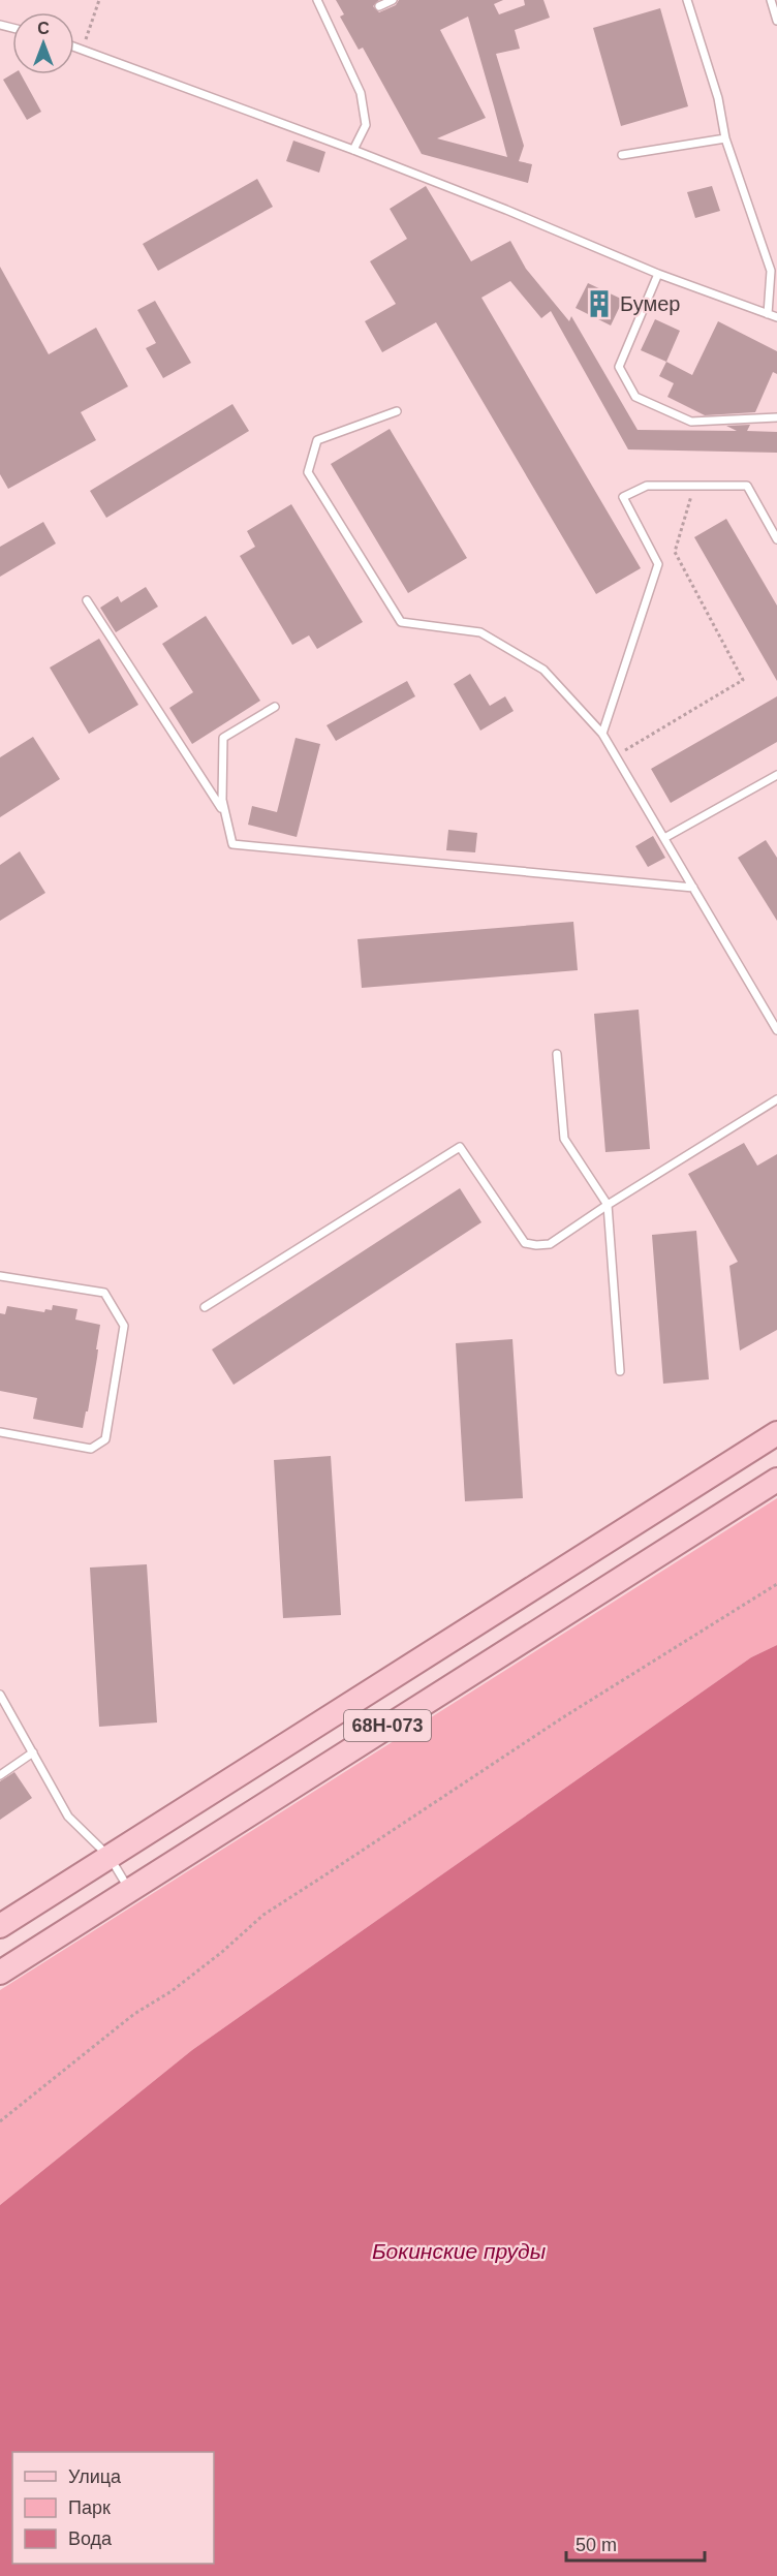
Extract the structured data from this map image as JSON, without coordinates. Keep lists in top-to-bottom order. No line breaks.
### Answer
{"streets":{"main road":["68Н-073"]},"water":["Бокинские пруды"],"places":{"building":["Бумер"]},"legend":["Улица","Парк","Вода"],"scale_bar":"50 m","north":"top"}
